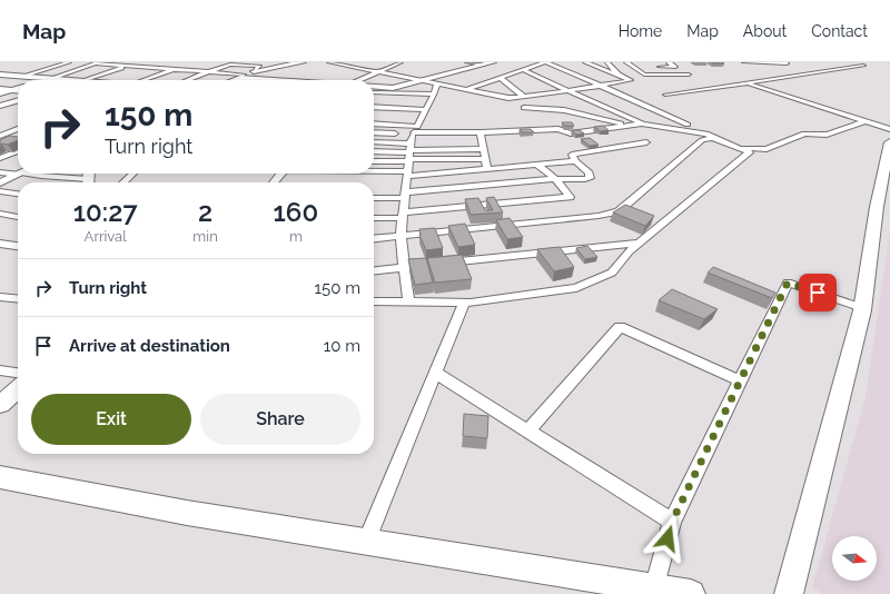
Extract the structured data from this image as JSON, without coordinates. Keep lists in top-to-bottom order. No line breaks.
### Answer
{"north":"right","page":{"header":"Map","nav":["Home","Map","About","Contact"],"turn":["150 m","Turn right"],"eta":["10:27","Arrival","2","min","160","m"],"list":[{"name":"Turn right","value":"150 m"},{"name":"Arrive at destination","value":"10 m"}],"buttons":["Exit","Share"]}}
